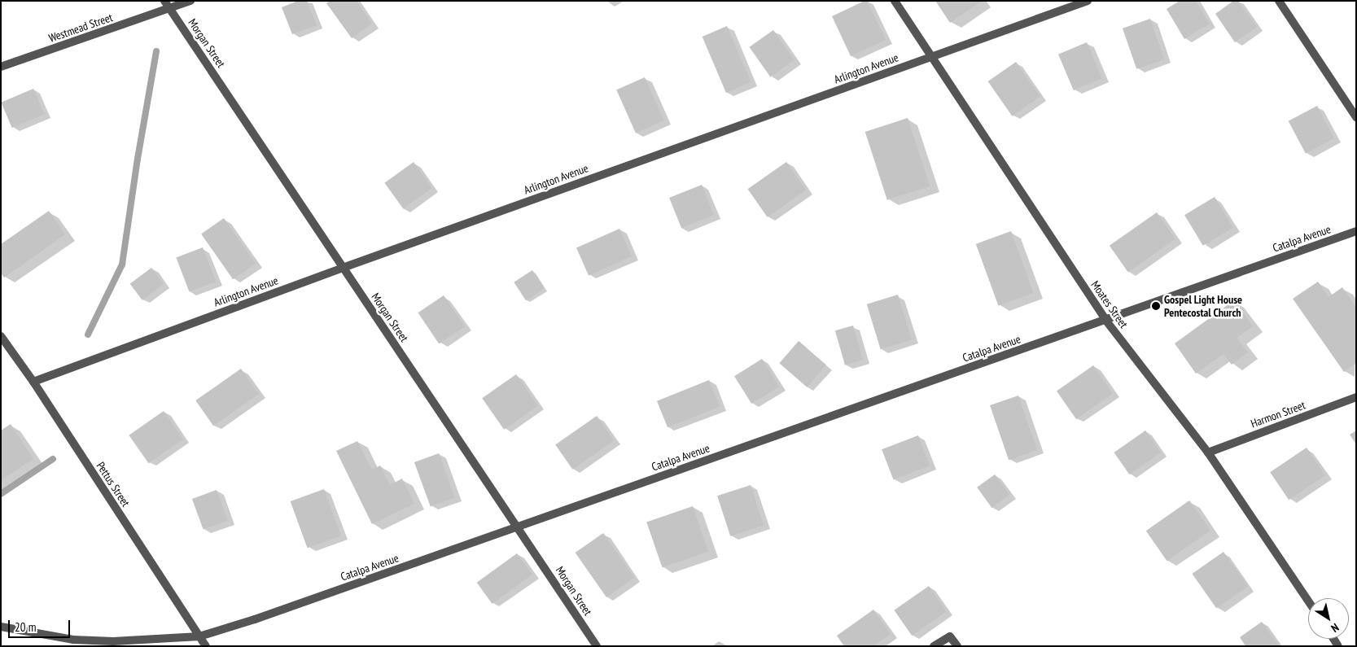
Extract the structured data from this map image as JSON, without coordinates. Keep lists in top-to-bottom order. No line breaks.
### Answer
{"streets":{"street":["Westmead Street","Morgan Street","Arlington Avenue","Catalpa Avenue","Moates Street","Harmon Street","Pettus Street"]},"crossings":[["Westmead Street","Morgan Street"],["Morgan Street","Arlington Avenue"],["Morgan Street","Catalpa Avenue"],["Arlington Avenue","Moates Street"],["Arlington Avenue","Pettus Street"],["Catalpa Avenue","Moates Street"],["Catalpa Avenue","Pettus Street"],["Moates Street","Harmon Street"]],"places":["Gospel Light House Pentecostal Church"],"scale_bar":"20 m","north":"bottom right"}
